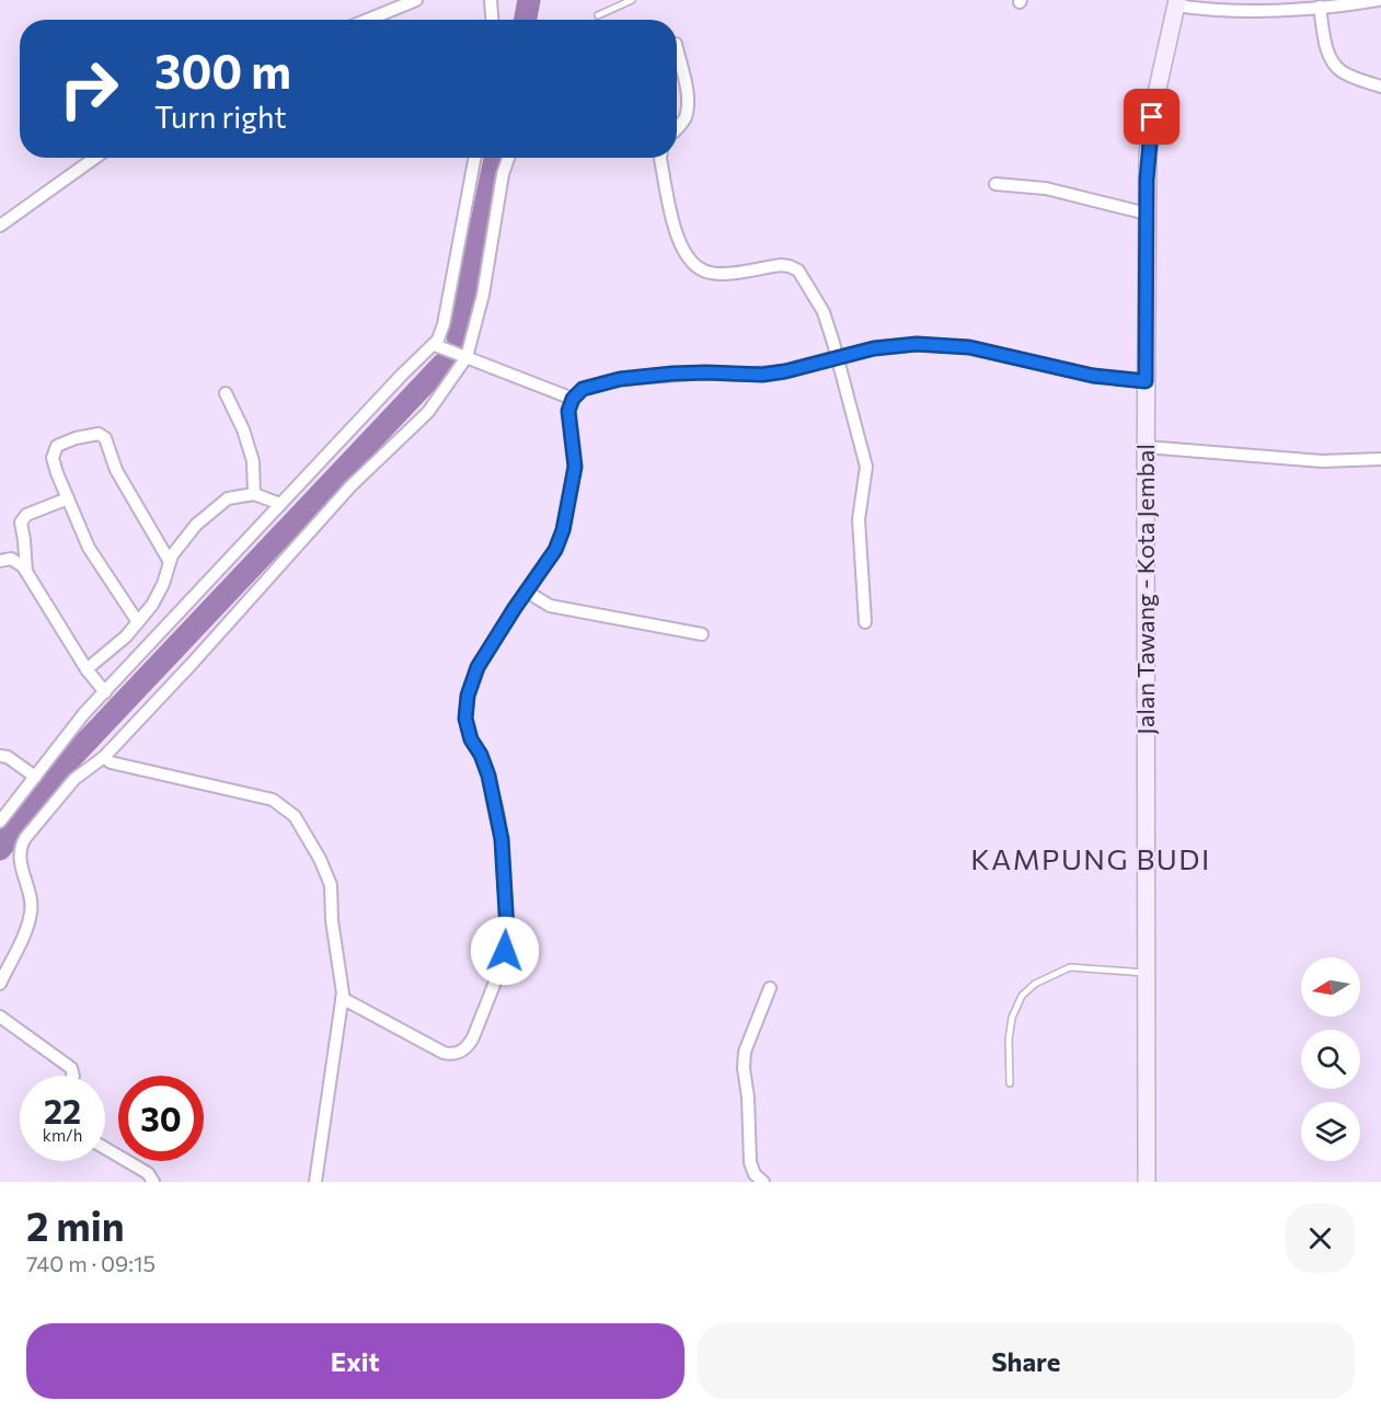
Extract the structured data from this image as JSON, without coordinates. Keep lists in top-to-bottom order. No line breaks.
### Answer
{"streets":{"main road":["Jalan Tawang - Kota Jembal"]},"districts":["KAMPUNG BUDI"],"north":"left","page":{"turn":["300 m","Turn right"],"speed":"22 km/h","limit":"30","heading":["2 min","740 m · 09:15"],"buttons":["Exit","Share"]}}
